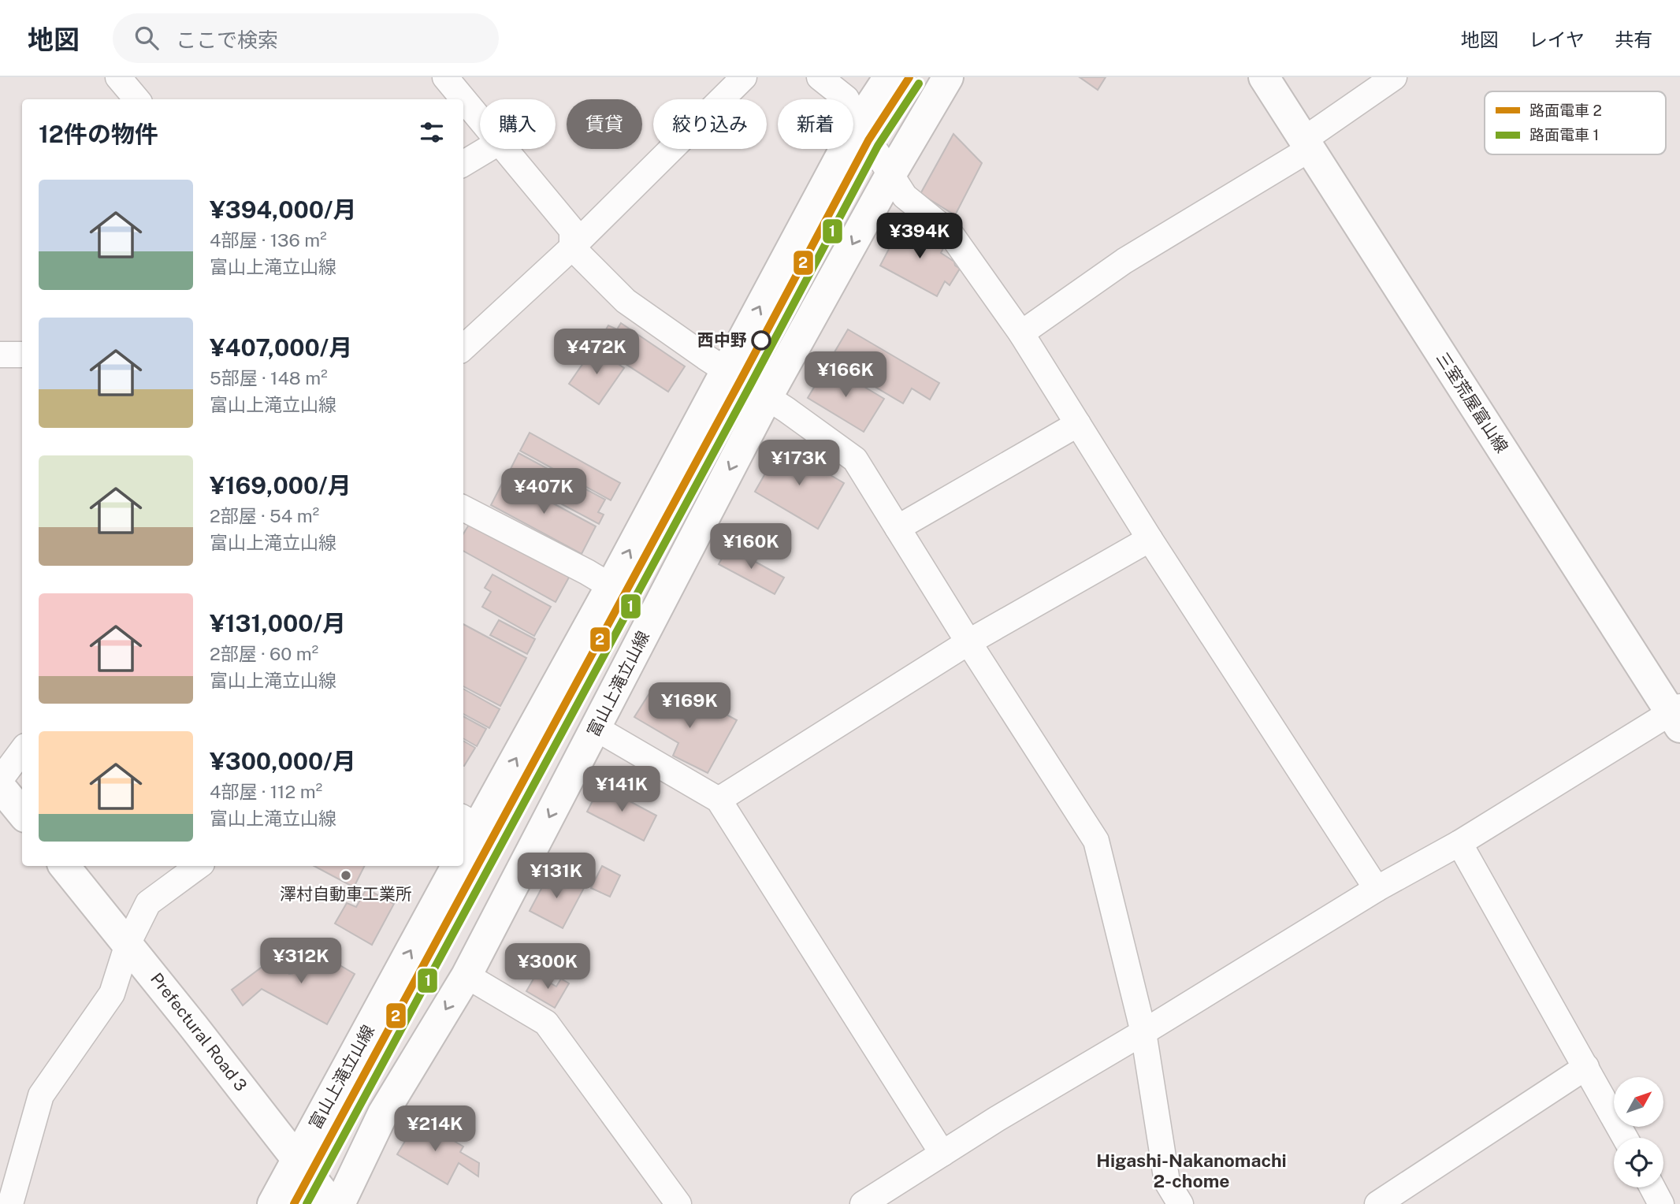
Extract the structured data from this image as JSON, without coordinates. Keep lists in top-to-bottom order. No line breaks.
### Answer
{"streets":{"main road":["三室荒屋富山線","富山上滝立山線","Prefectural Road 3"]},"crossings":[["富山上滝立山線","Prefectural Road 3"]],"districts":["Higashi-Nakanomachi 2-chome"],"places":["西中野","澤村自動車工業所"],"lines":["tram line 2","tram line 1"],"legend":["路面電車 2","路面電車 1"],"north":"top right","page":{"header":"地図","search":"ここで検索","nav":["地図","レイヤ","共有"],"chip":["購入","賃貸","絞り込み","新着"],"heading":"12件の物件","list":[{"name":"¥394,000/月","note":"4部屋 · 136 m² · 富山上滝立山線"},{"name":"¥407,000/月","note":"5部屋 · 148 m² · 富山上滝立山線"},{"name":"¥169,000/月","note":"2部屋 · 54 m² · 富山上滝立山線"},{"name":"¥131,000/月","note":"2部屋 · 60 m² · 富山上滝立山線"},{"name":"¥300,000/月","note":"4部屋 · 112 m² · 富山上滝立山線"}],"price":["¥394K","¥472K","¥166K","¥173K","¥407K","¥160K","¥169K","¥141K","¥131K","¥312K","¥300K","¥214K"]}}
